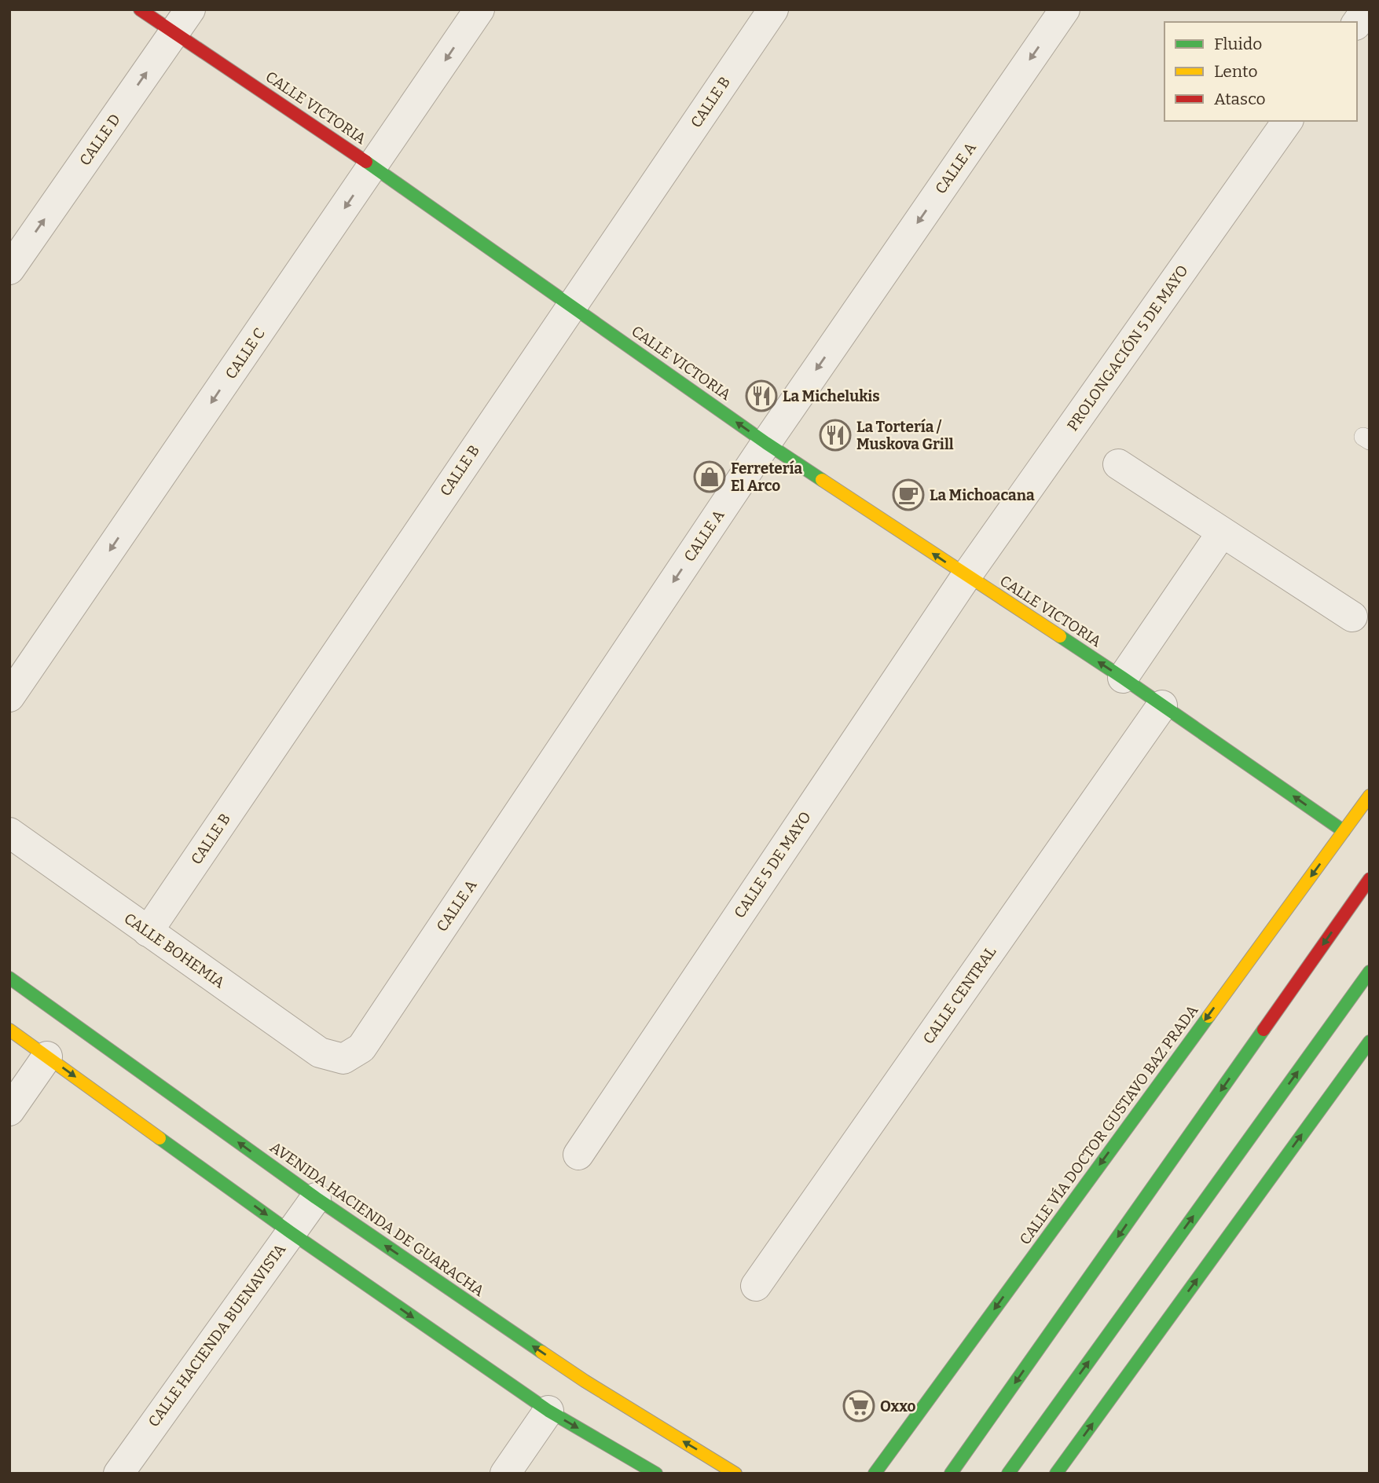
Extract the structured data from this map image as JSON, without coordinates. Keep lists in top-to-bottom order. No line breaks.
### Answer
{"streets":{"main road":["CALLE VICTORIA","CALLE VÍA DOCTOR GUSTAVO BAZ PRADA","AVENIDA HACIENDA DE GUARACHA"],"street":["CALLE B","CALLE D","CALLE A","PROLONGACIÓN 5 DE MAYO","CALLE C","CALLE 5 DE MAYO","CALLE BOHEMIA","CALLE CENTRAL","CALLE HACIENDA BUENAVISTA"]},"crossings":[["CALLE B","CALLE VICTORIA"],["CALLE B","CALLE BOHEMIA"],["CALLE VICTORIA","CALLE D"],["CALLE VICTORIA","CALLE A"],["CALLE VICTORIA","PROLONGACIÓN 5 DE MAYO"],["CALLE VICTORIA","CALLE C"],["CALLE VICTORIA","CALLE 5 DE MAYO"],["CALLE VICTORIA","CALLE CENTRAL"],["CALLE VICTORIA","CALLE VÍA DOCTOR GUSTAVO BAZ PRADA"],["CALLE A","CALLE BOHEMIA"],["PROLONGACIÓN 5 DE MAYO","CALLE 5 DE MAYO"],["AVENIDA HACIENDA DE GUARACHA","CALLE HACIENDA BUENAVISTA"]],"one_way":["CALLE VICTORIA","CALLE D","CALLE A","CALLE C"],"places":{"restaurant":["La Michelukis","La Tortería / Muskova Grill"],"shop":["Ferretería El Arco"],"cafe":["La Michoacana"],"supermarket":["Oxxo"]},"legend":["Fluido","Lento","Atasco"]}
